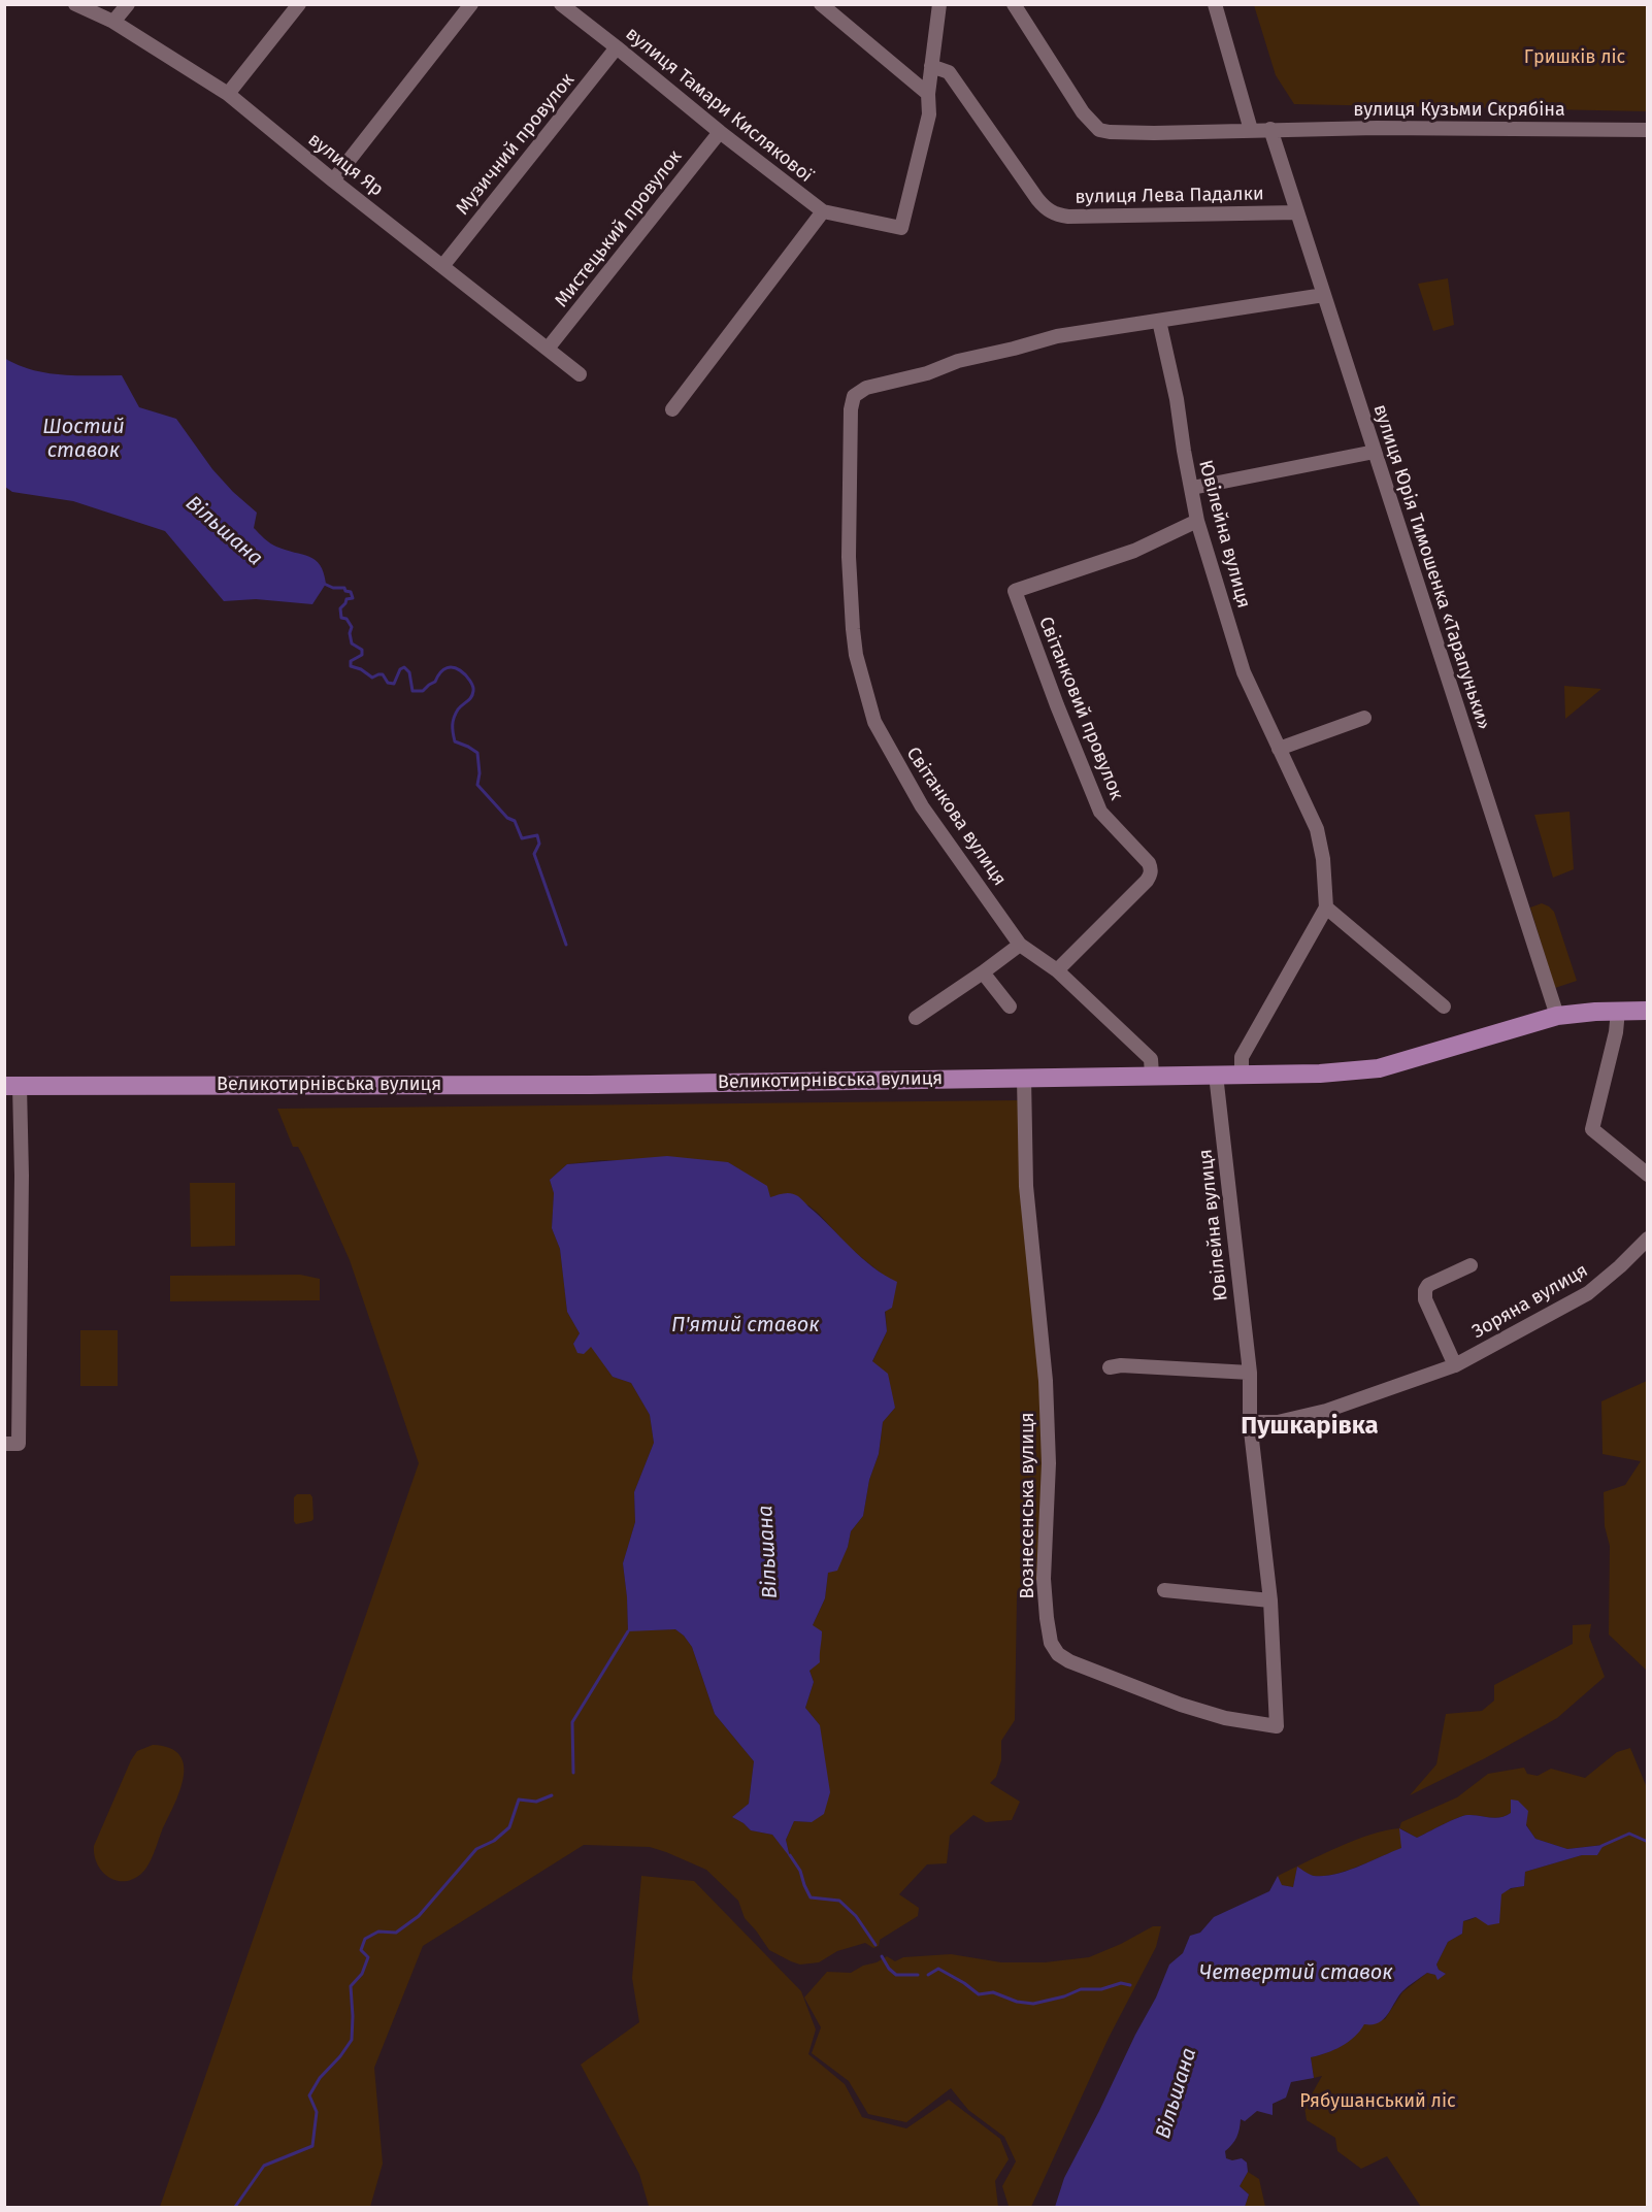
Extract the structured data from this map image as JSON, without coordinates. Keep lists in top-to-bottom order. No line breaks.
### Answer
{"streets":{"main road":["Великотирнівська вулиця"],"street":["вулиця Тамари Кислякової","вулиця Кузьми Скрябіна","Музичний провулок","вулиця Яр","вулиця Лева Падалки","Мистецький провулок","Ювілейна вулиця","вулиця Юрія Тимошенка «Тарапуньки»","Світанковий провулок","Світанкова вулиця","Зоряна вулиця","Вознесенська вулиця"]},"crossings":[["вулиця Тамари Кислякової","Музичний провулок"],["вулиця Тамари Кислякової","Мистецький провулок"],["вулиця Кузьми Скрябіна","вулиця Юрія Тимошенка «Тарапуньки»"],["Музичний провулок","вулиця Яр"],["вулиця Яр","Мистецький провулок"],["вулиця Лева Падалки","вулиця Юрія Тимошенка «Тарапуньки»"],["Ювілейна вулиця","Світанковий провулок"],["Ювілейна вулиця","Світанкова вулиця"],["Ювілейна вулиця","Великотирнівська вулиця"],["Ювілейна вулиця","Зоряна вулиця"],["Ювілейна вулиця","Вознесенська вулиця"],["вулиця Юрія Тимошенка «Тарапуньки»","Великотирнівська вулиця"],["Світанковий провулок","Світанкова вулиця"],["Світанкова вулиця","Великотирнівська вулиця"],["Великотирнівська вулиця","Вознесенська вулиця"]],"districts":["Пушкарівка"],"water":["Шостий ставок","Вільшана","П'ятий ставок","Четвертий ставок"],"parks":["Гришків ліс","Рябушанський ліс"]}
